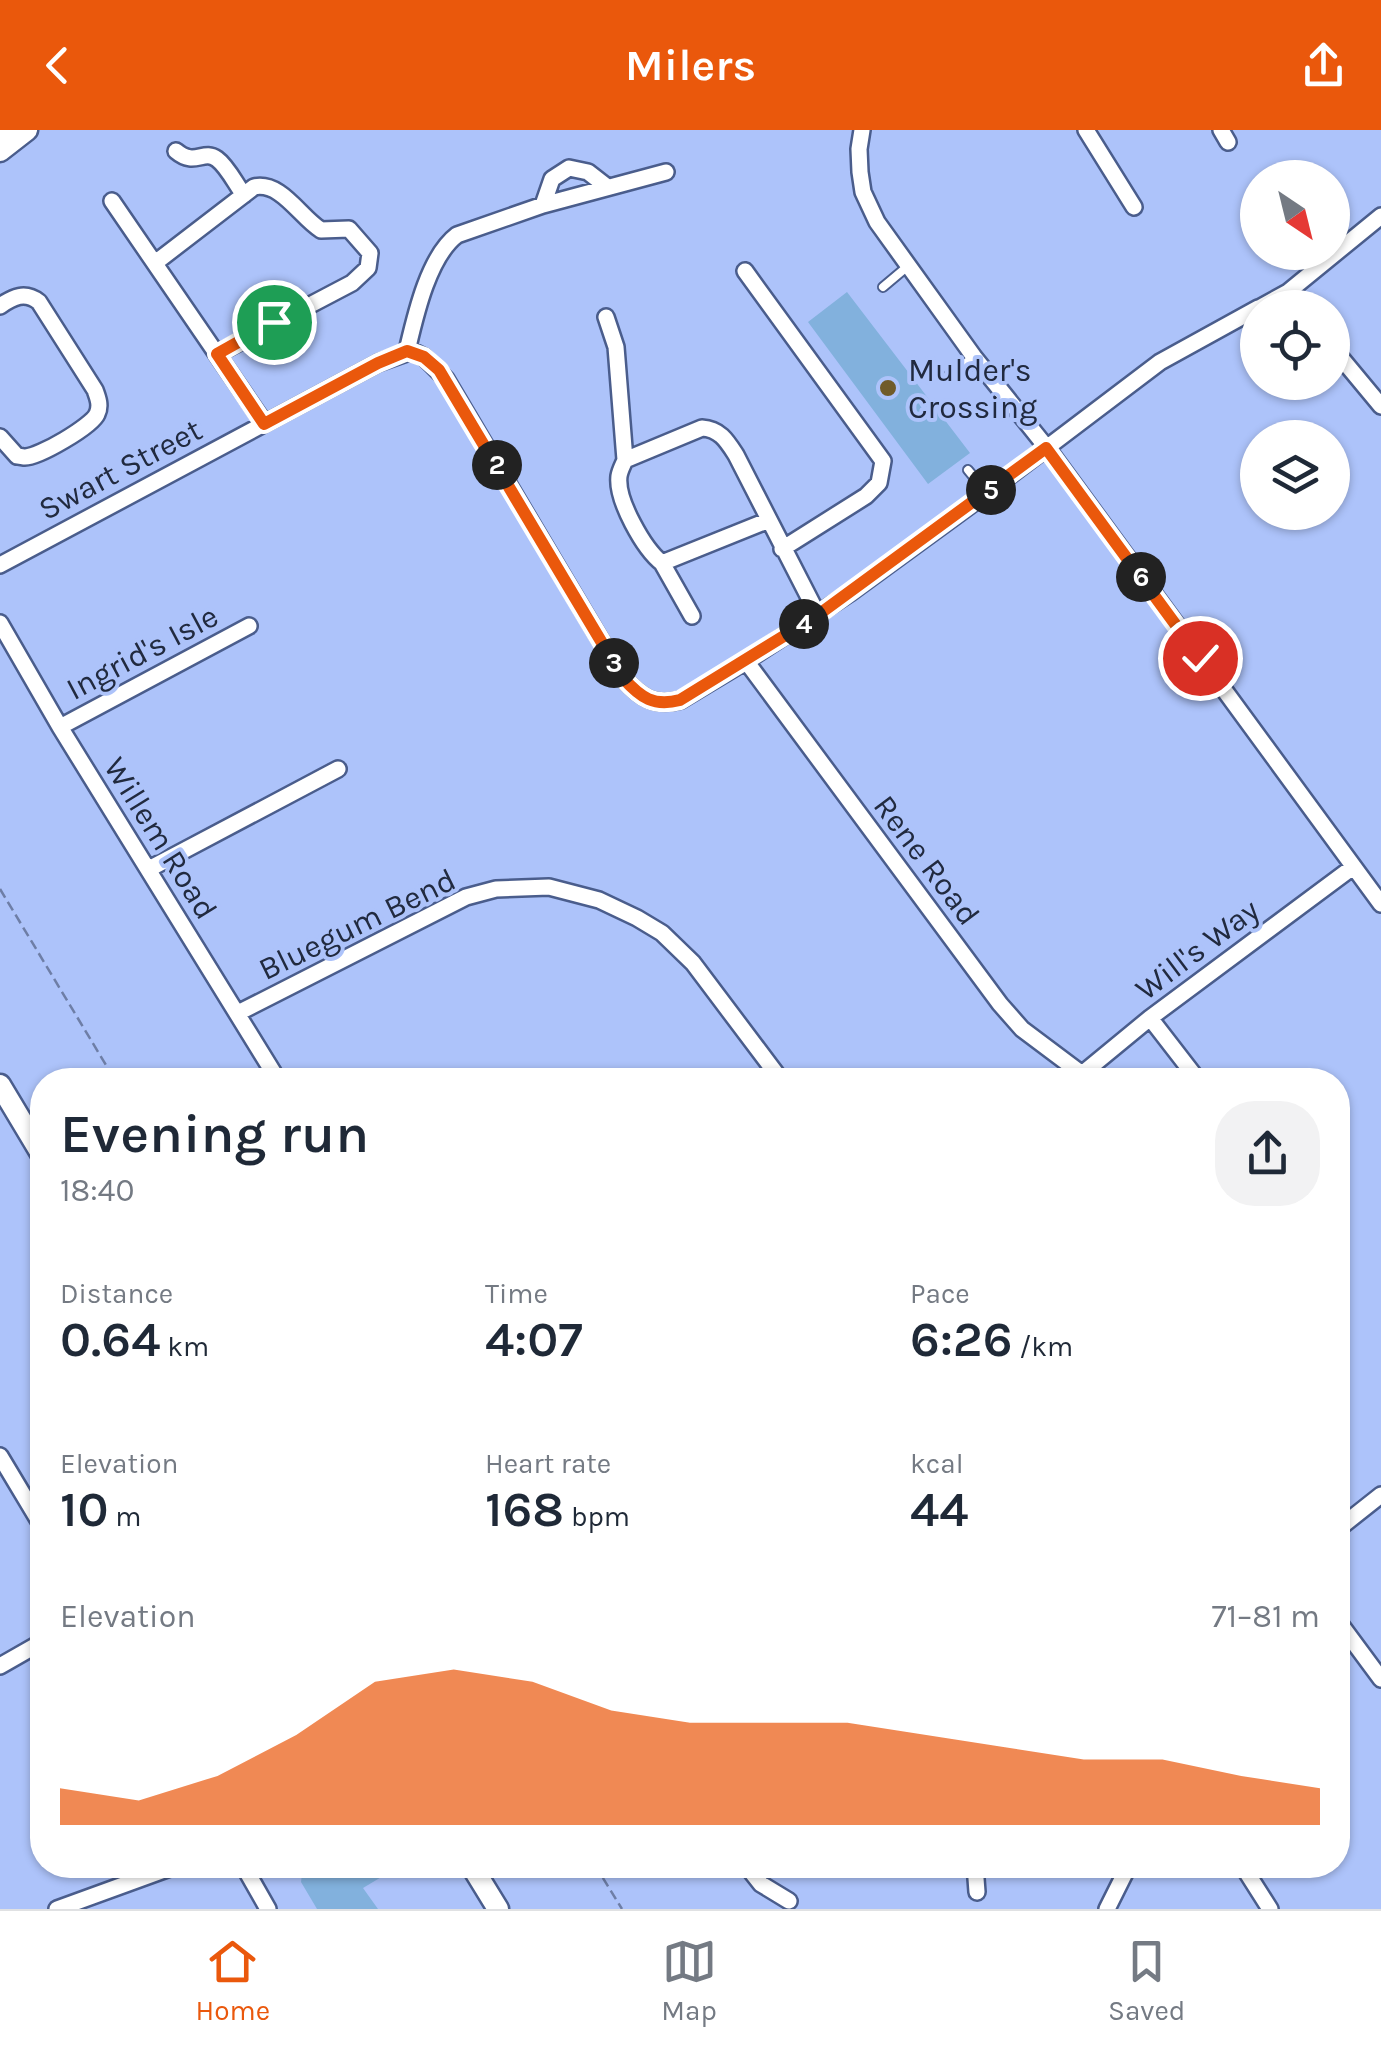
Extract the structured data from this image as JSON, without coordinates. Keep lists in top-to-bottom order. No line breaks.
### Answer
{"streets":{"street":["Swart Street","Ingrid's Isle","Willem Road","Rene Road","Bluegum Bend","Will's Way"]},"crossings":[["Ingrid's Isle","Willem Road"],["Willem Road","Bluegum Bend"]],"places":["Mulder's Crossing"],"north":"bottom right","page":{"header":"Milers","pins":["2","5","6","4","3"],"heading":["Evening run","18:40"],"stats":[["Distance","0.64 km"],["Time","4:07"],["Pace","6:26 /km"],["Elevation","10 m"],["Heart rate","168 bpm"],["kcal","44"]],"chart":["Elevation","71–81 m"],"tabs":["Home","Map","Saved"]}}
